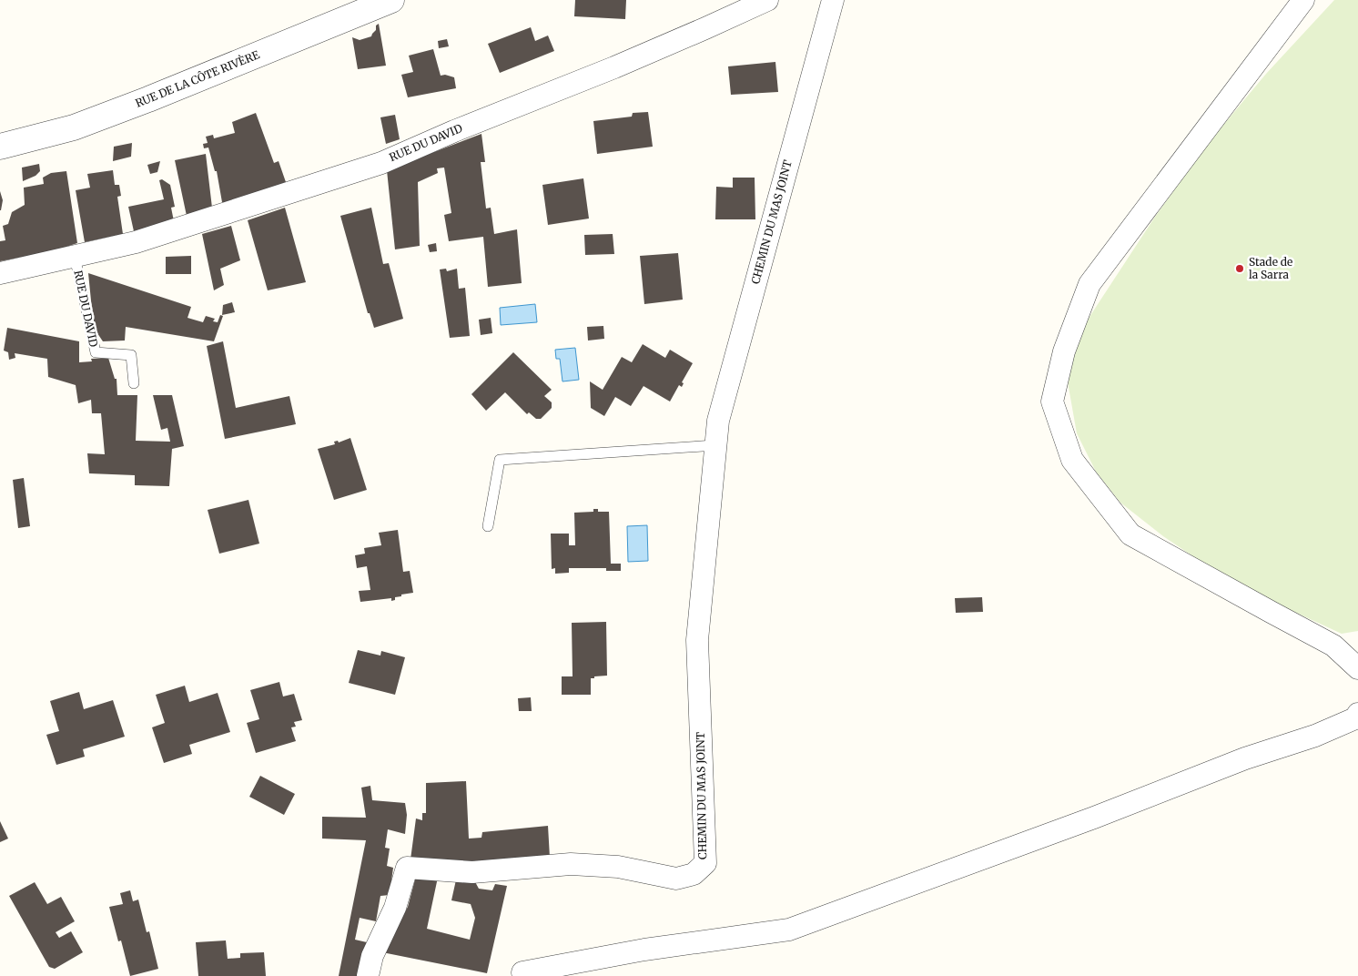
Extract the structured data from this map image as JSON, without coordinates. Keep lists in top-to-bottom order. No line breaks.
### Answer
{"streets":{"street":["RUE DE LA CÔTE RIVÈRE","RUE DU DAVID","CHEMIN DU MAS JOINT"]},"places":["Stade de la Sarra"]}
